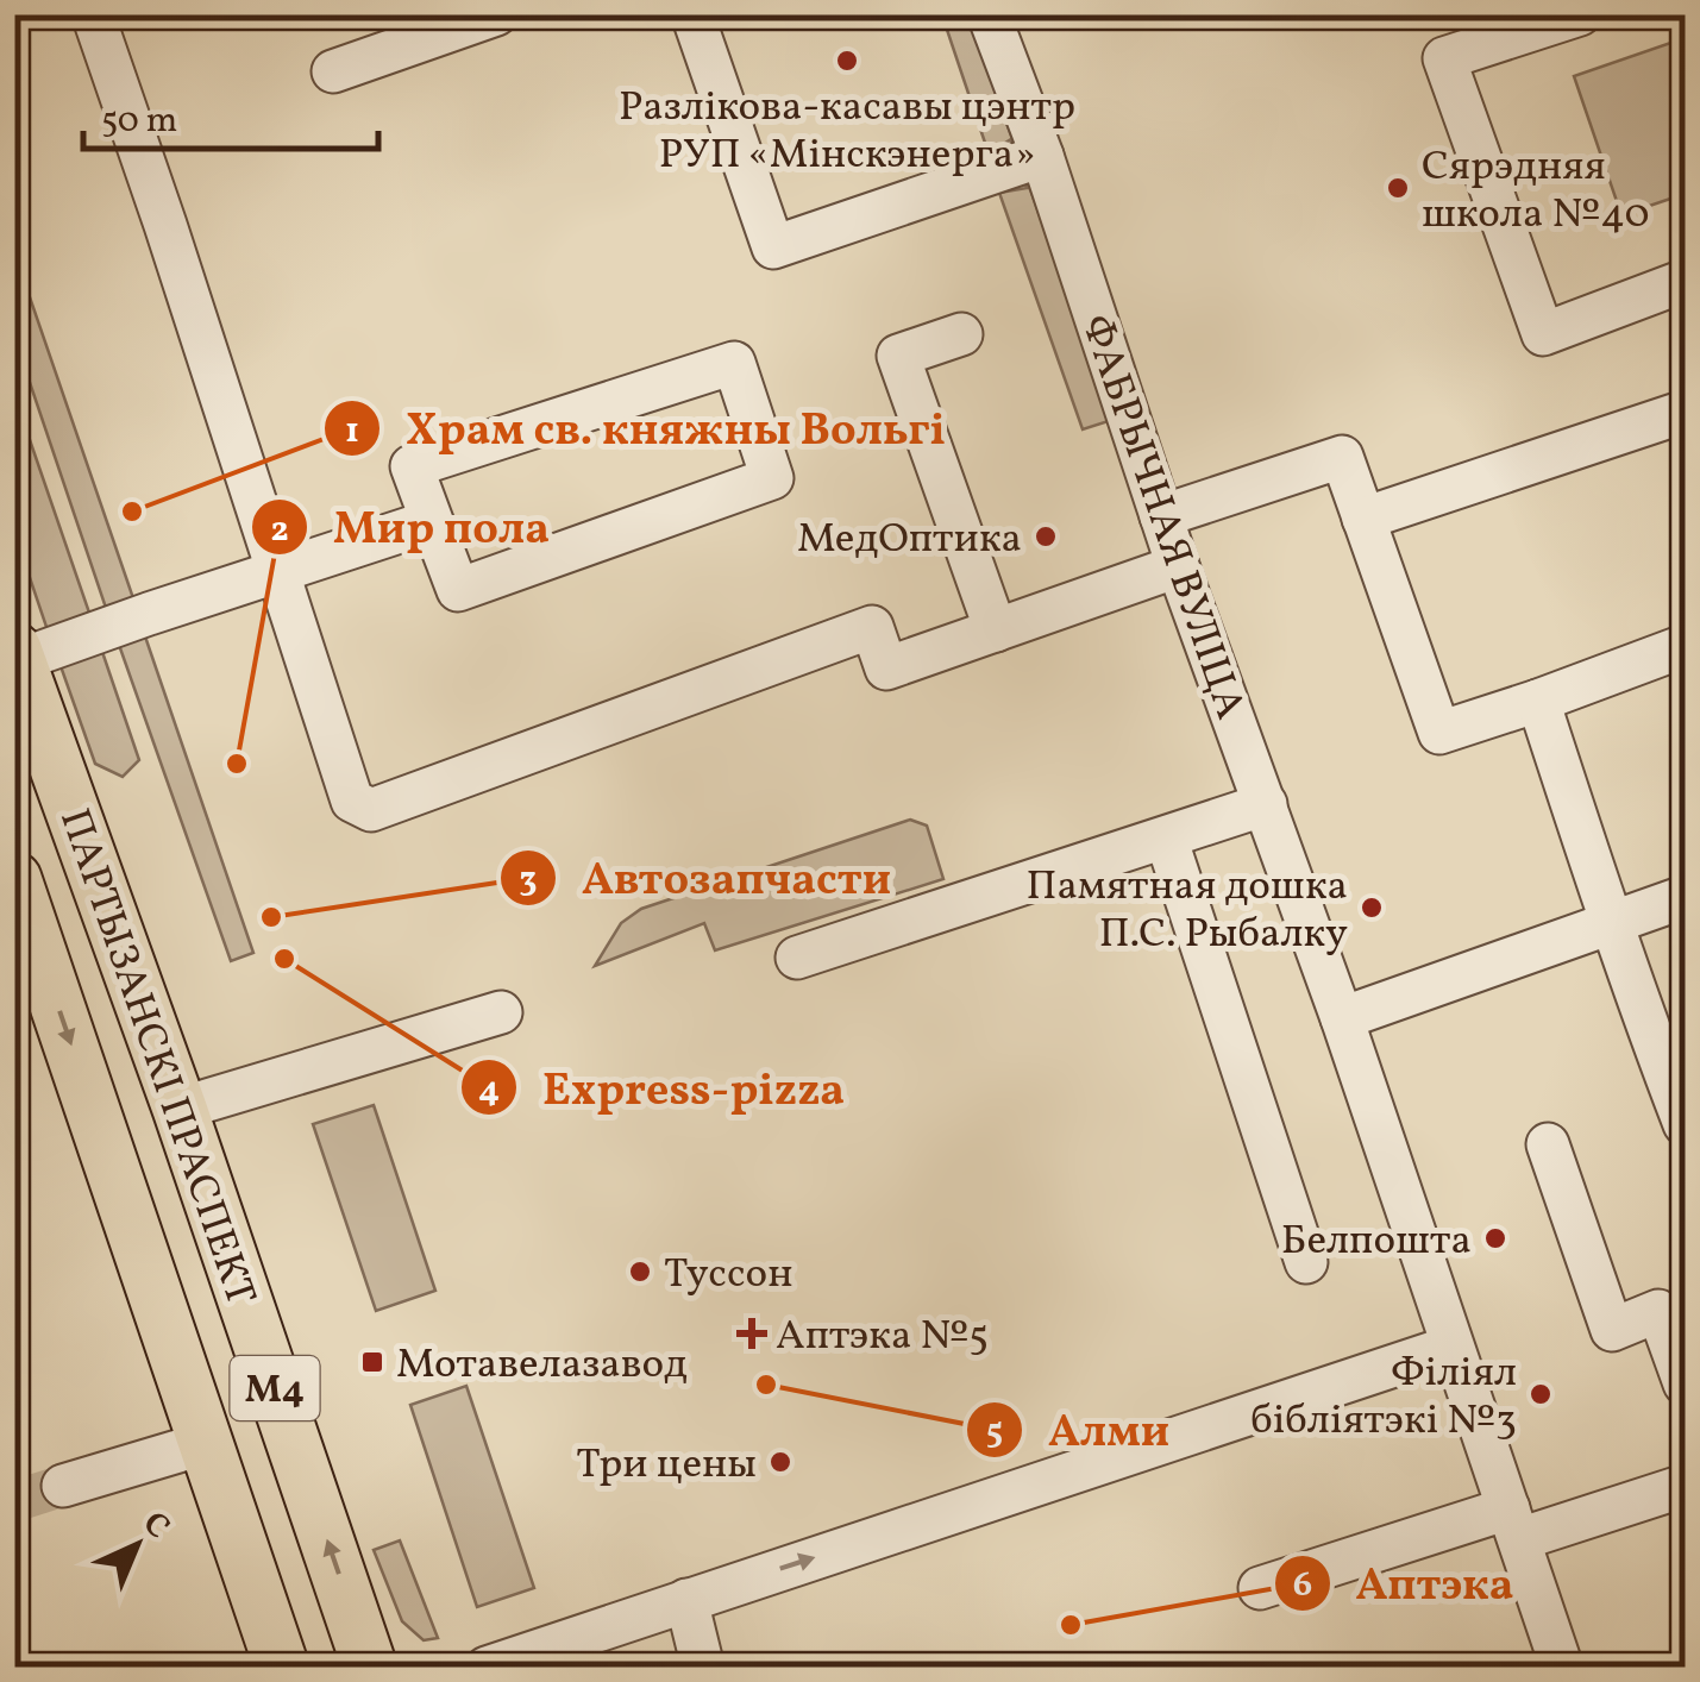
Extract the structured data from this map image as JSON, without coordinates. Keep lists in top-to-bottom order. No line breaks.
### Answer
{"streets":{"main road":["ПАРТЫЗАНСКІ ПРАСПЕКТ","М4"],"street":["ФАБРЫЧНАЯ ВУЛІЦА"]},"places":{"other":["Разлікова-касавы цэнтр РУП «Мінскэнерга»","Сярэдняя школа №40","Храм св. княжны Вольгі","МедОптика","Мир пола","Памятная дошка П.С. Рыбалку","Автозапчасти","Express-pizza","Белпошта","Туссон","Алми","Філіял бібліятэкі №3","Три цены","Аптэка"],"health":["Аптэка №5"],"transit":["Мотавелазавод"]},"scale_bar":"50 m","north":"top right"}
